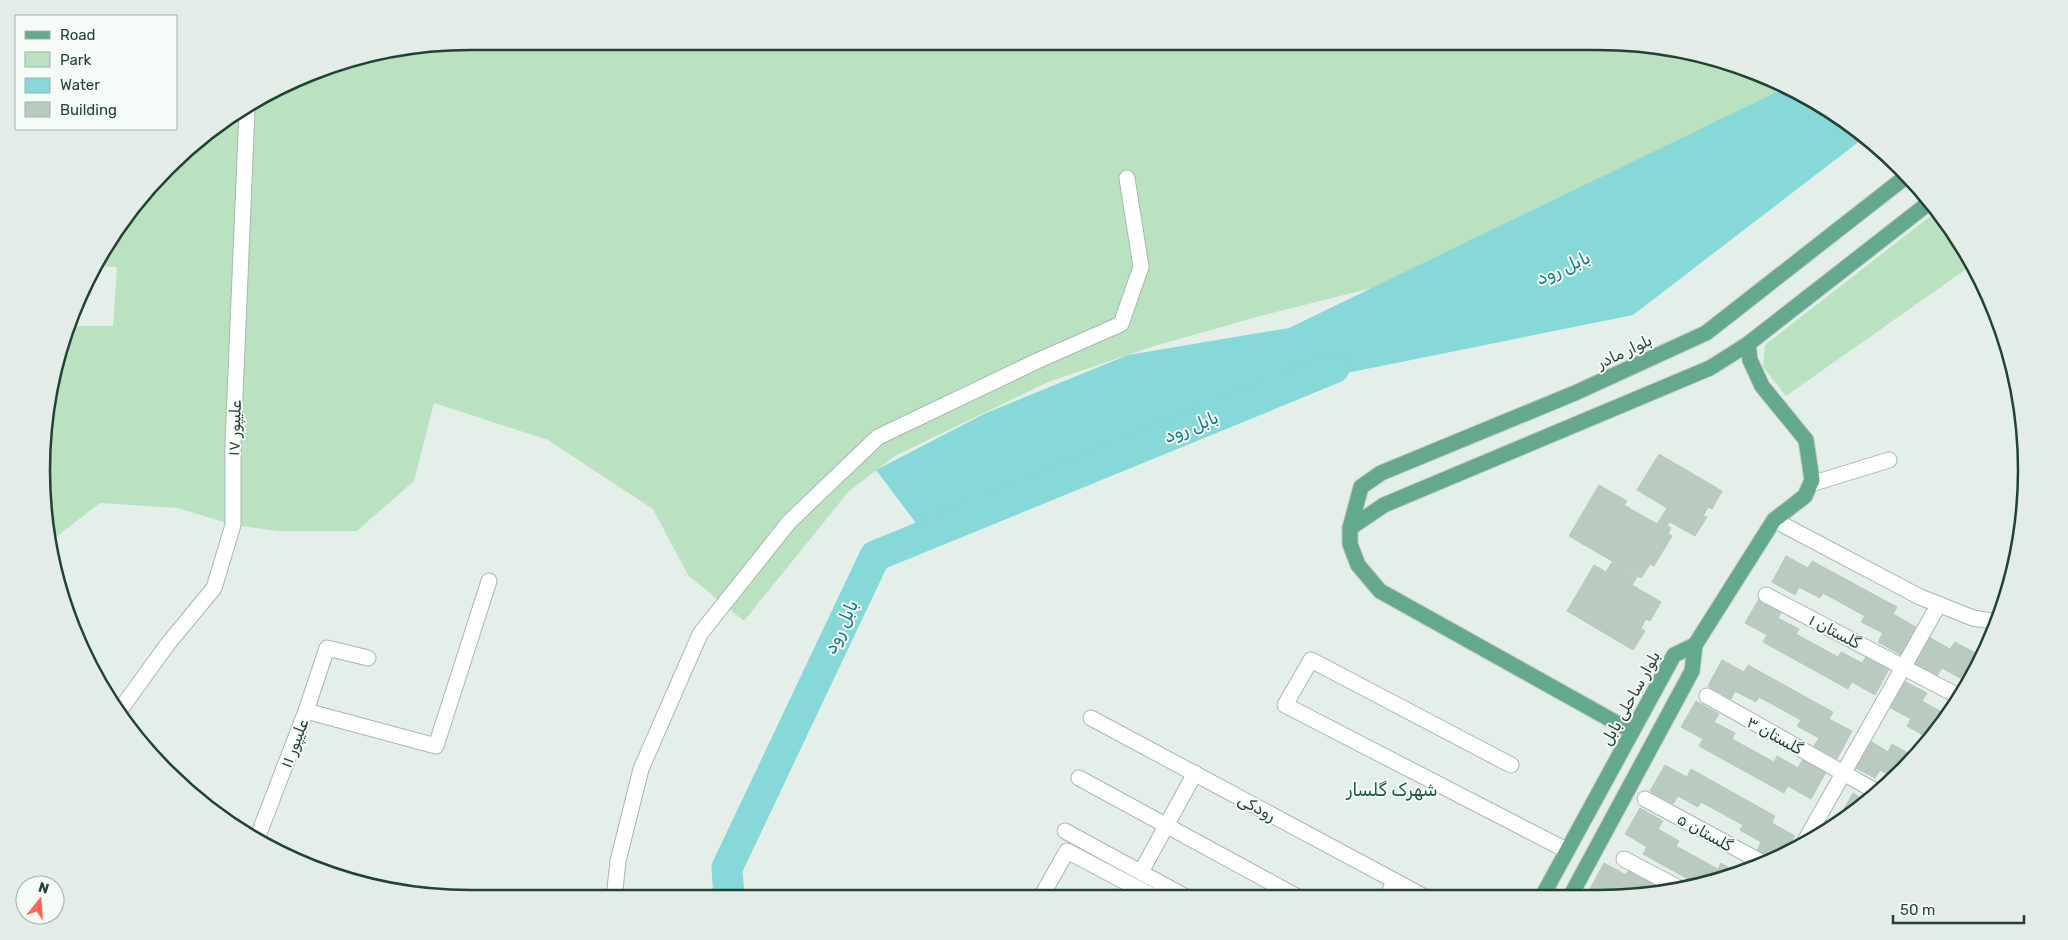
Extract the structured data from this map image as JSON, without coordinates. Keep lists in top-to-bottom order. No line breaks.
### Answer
{"streets":{"main road":["بلوار مادر","بلوار ساحلی بابل"],"street":["علیپور ۱۷","گلستان ۱","گلستان ۳","علیپور ۱۱","رودکی","گلستان ۵"]},"crossings":[["بلوار مادر","بلوار ساحلی بابل"]],"districts":["شهرک گلسار"],"water":["بابل رود"],"legend":["Road","Park","Water","Building"],"scale_bar":"50 m","north":"top"}
